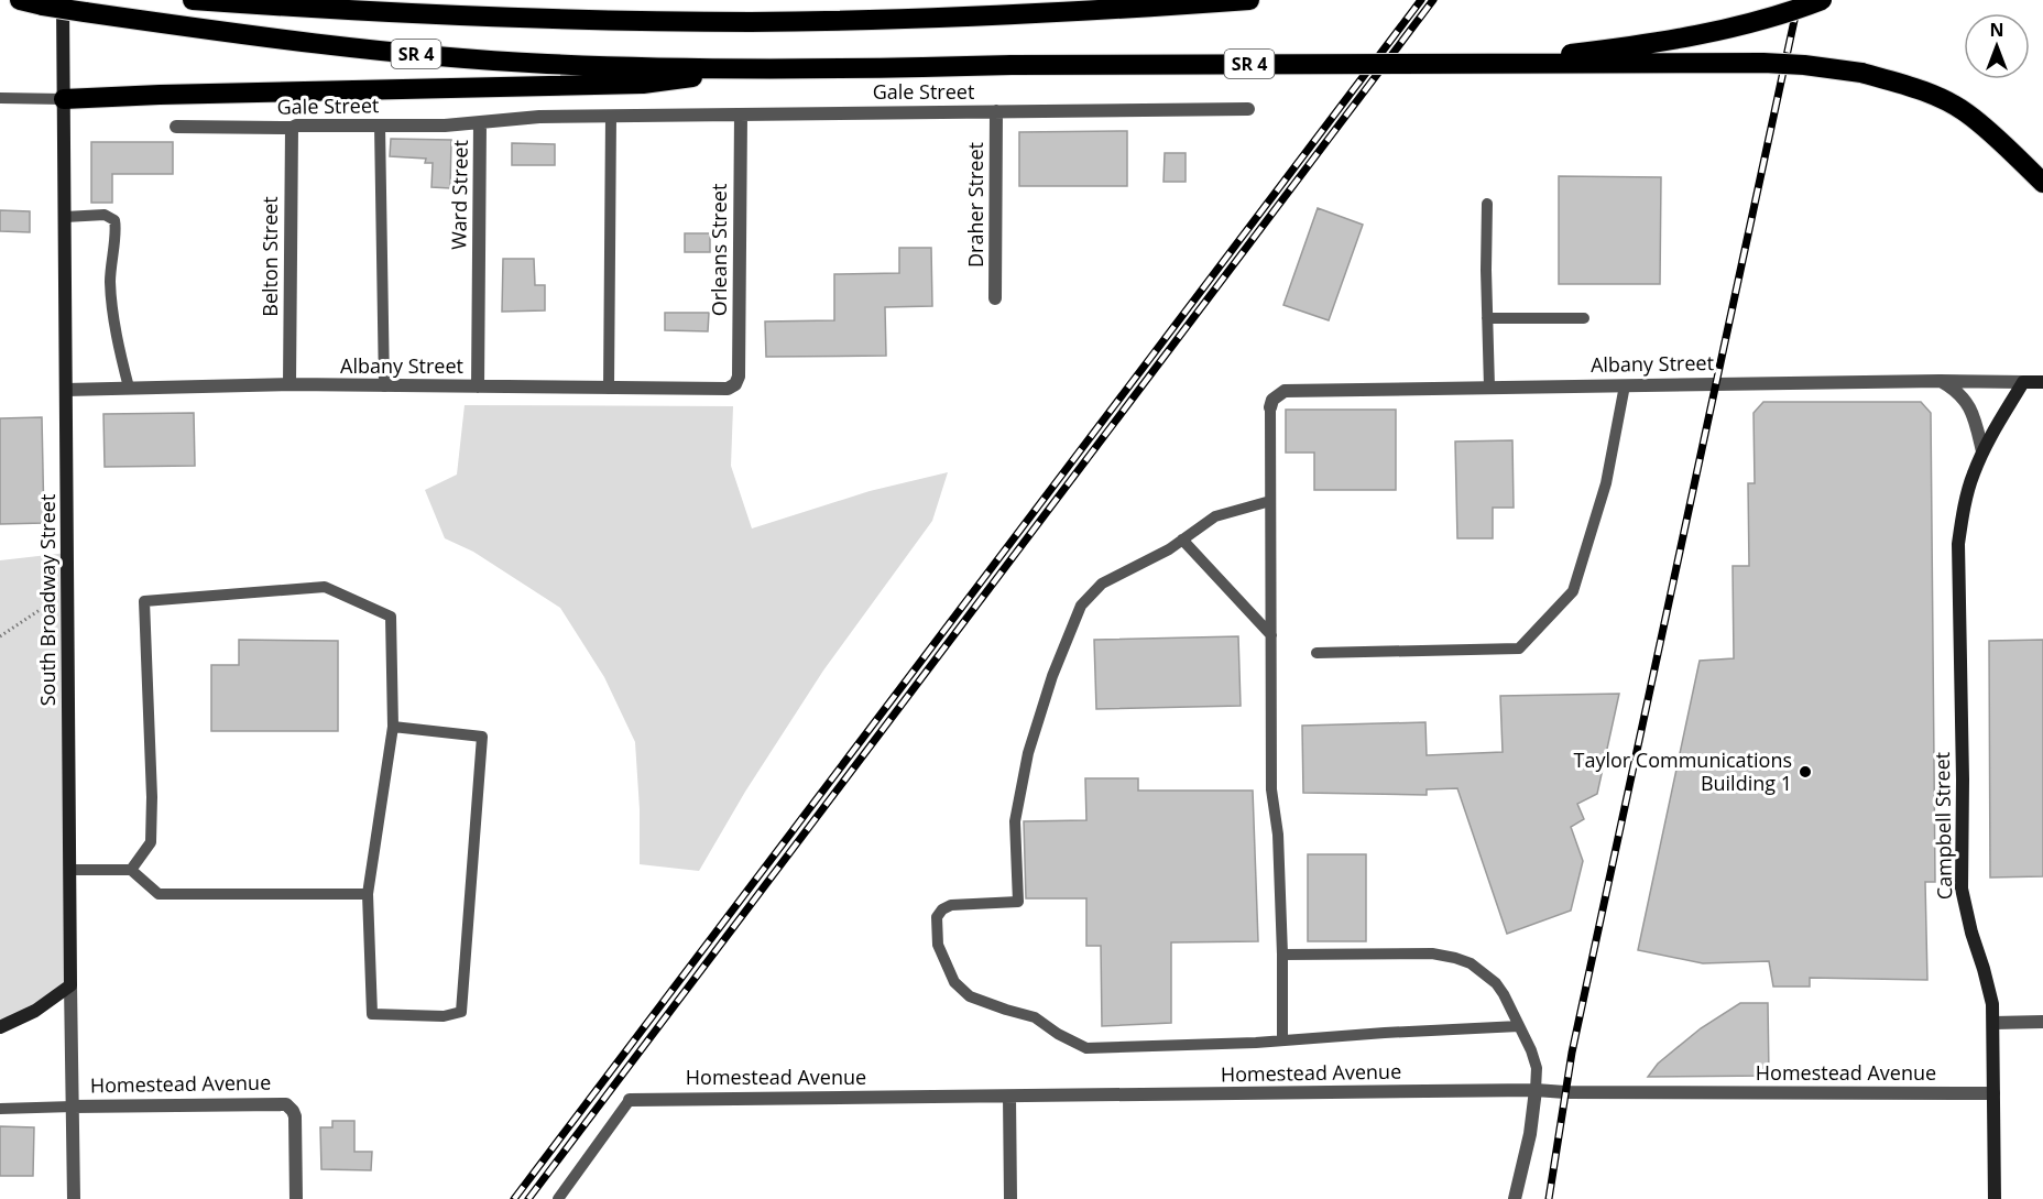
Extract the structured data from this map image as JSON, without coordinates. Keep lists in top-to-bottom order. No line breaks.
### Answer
{"streets":{"highway":["SR 4"],"street":["Gale Street","Ward Street","Draher Street","Orleans Street","Belton Street","Albany Street","South Broadway Street","Campbell Street","Homestead Avenue"]},"crossings":[["Gale Street","Ward Street"],["Gale Street","Draher Street"],["Gale Street","Orleans Street"],["Gale Street","Belton Street"],["Ward Street","Albany Street"],["Orleans Street","Albany Street"],["Belton Street","Albany Street"],["Albany Street","South Broadway Street"],["Albany Street","Campbell Street"],["South Broadway Street","Homestead Avenue"],["Campbell Street","Homestead Avenue"]],"places":["Taylor Communications Building 1"],"north":"top"}
